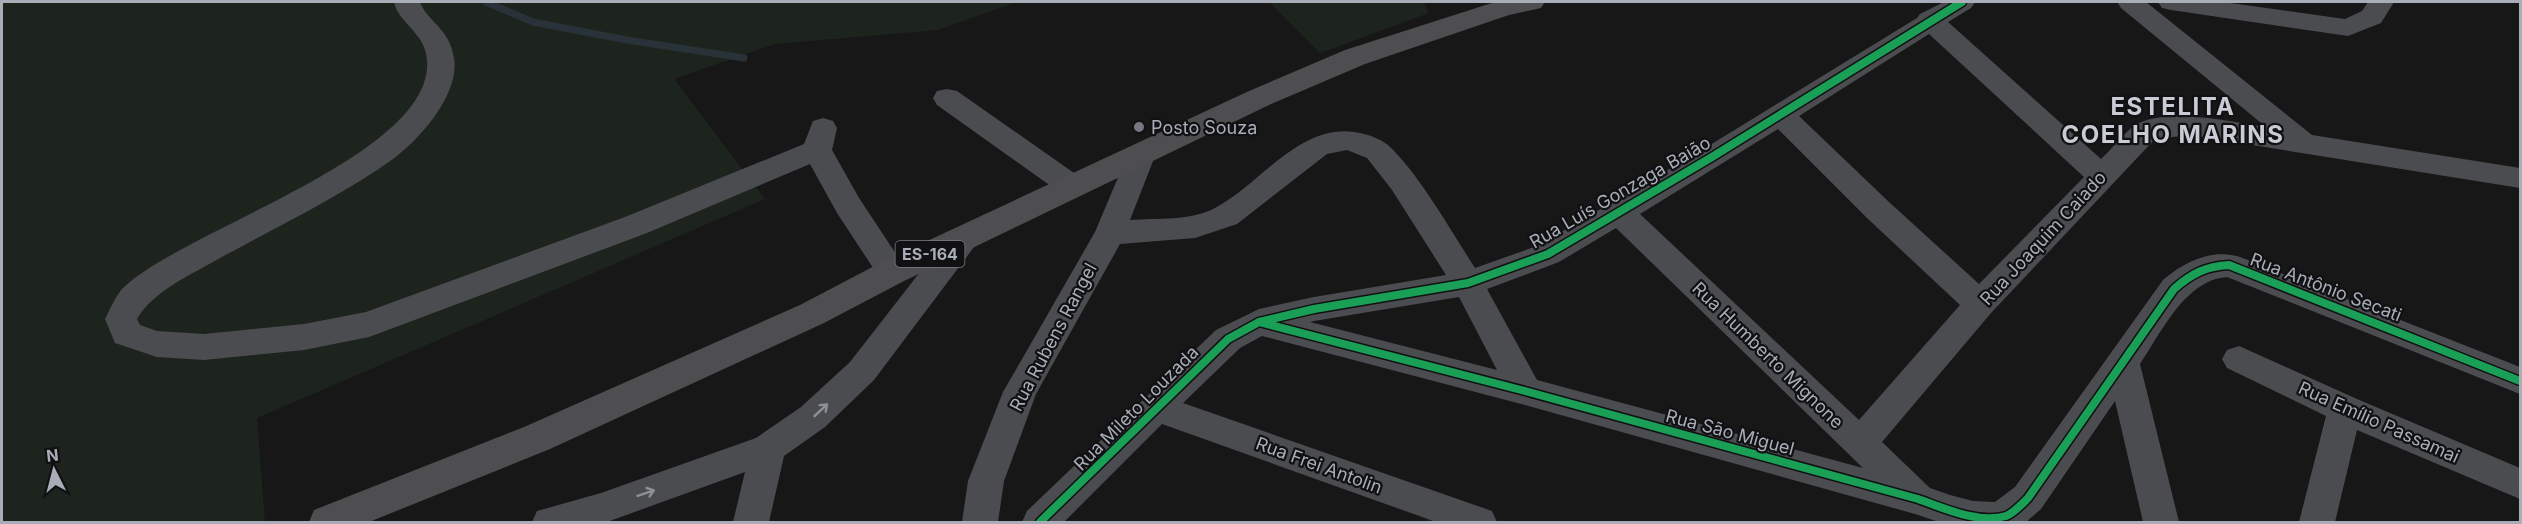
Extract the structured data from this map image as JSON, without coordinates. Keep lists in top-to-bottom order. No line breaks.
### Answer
{"streets":{"highway":["ES-164"],"street":["Rua Luís Gonzaga Baião","Rua Joaquim Caiado","Rua Antônio Secati","Rua Rubens Rangel","Rua Humberto Mignone","Rua Mileto Louzada","Rua Emílio Passamai","Rua São Miguel","Rua Frei Antolin"]},"crossings":[["Rua Luís Gonzaga Baião","Rua Humberto Mignone"],["Rua Luís Gonzaga Baião","Rua Mileto Louzada"],["Rua Luís Gonzaga Baião","Rua São Miguel"],["Rua Joaquim Caiado","Rua Humberto Mignone"],["ES-164","Rua Rubens Rangel"],["Rua Antônio Secati","Rua São Miguel"],["Rua Humberto Mignone","Rua São Miguel"],["Rua Mileto Louzada","Rua São Miguel"],["Rua Mileto Louzada","Rua Frei Antolin"]],"districts":["ESTELITA COELHO MARINS"],"places":["Posto Souza"],"north":"top"}
